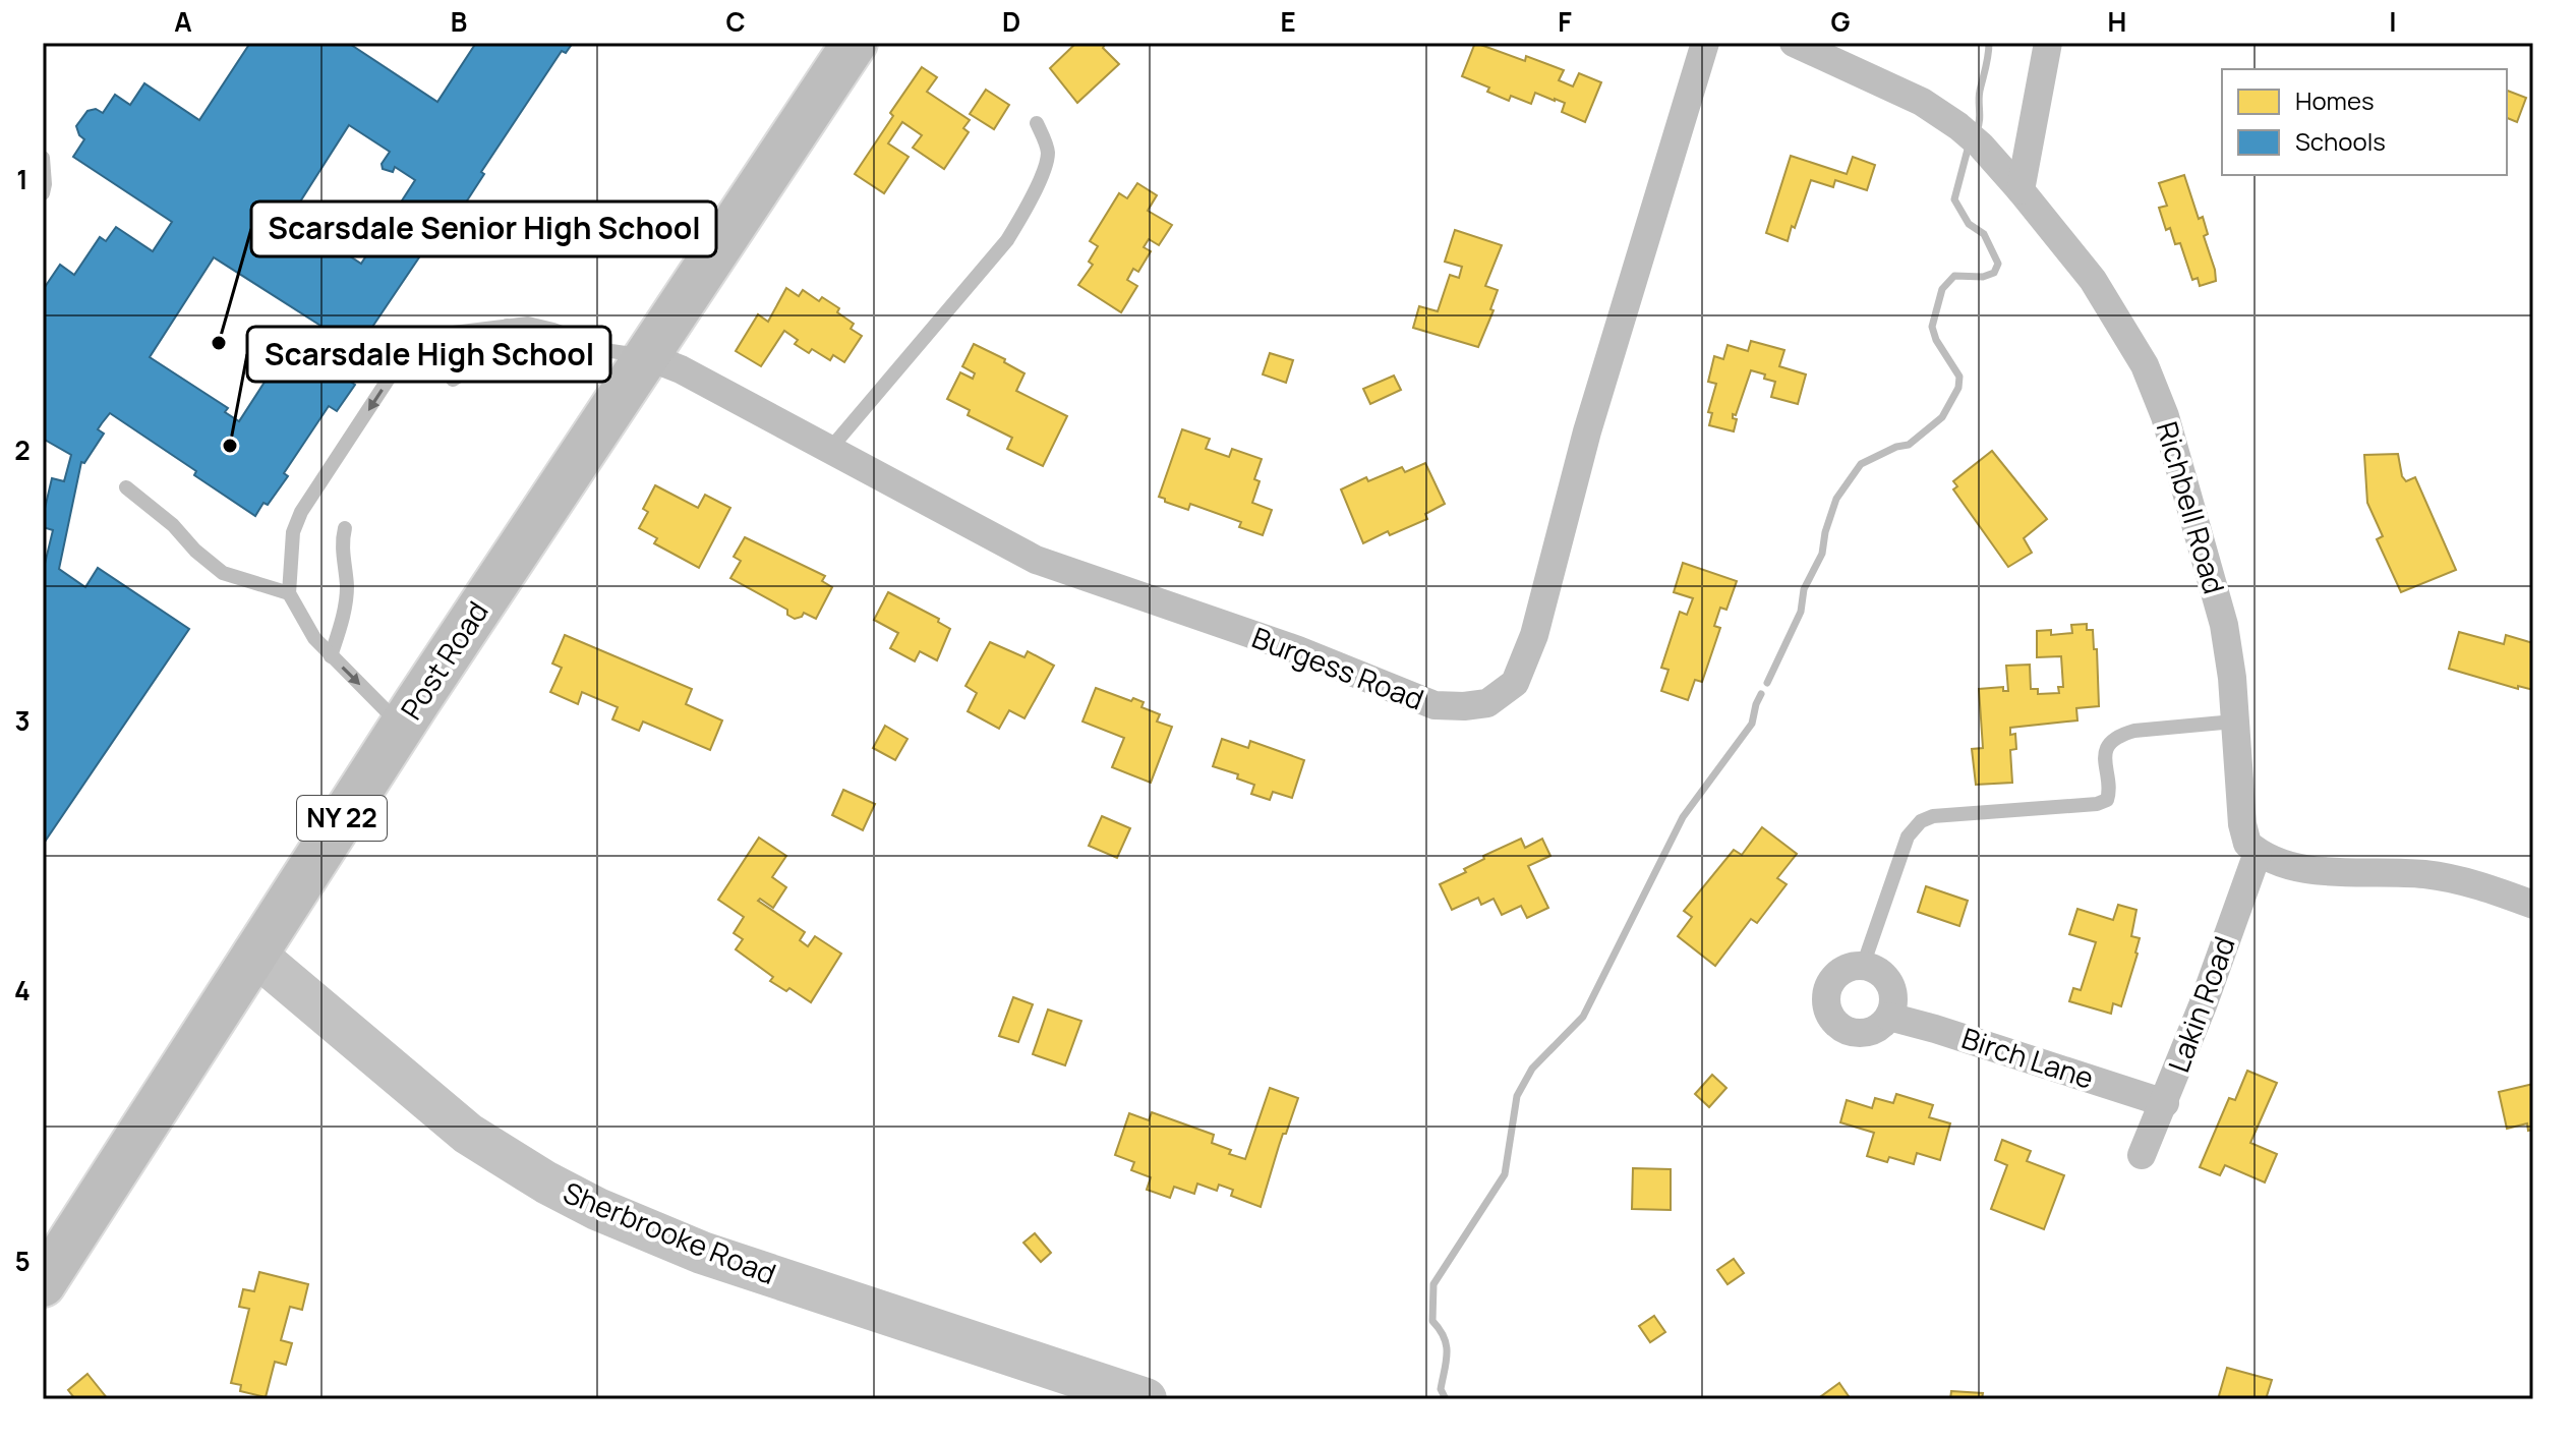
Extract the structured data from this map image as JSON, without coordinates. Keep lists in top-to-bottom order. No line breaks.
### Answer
{"streets":{"main road":["Post Road","NY 22"],"street":["Richbell Road","Burgess Road","Lakin Road","Birch Lane","Sherbrooke Road"]},"crossings":[["Richbell Road","Lakin Road"],["Post Road","Burgess Road"],["Post Road","Sherbrooke Road"],["Lakin Road","Birch Lane"]],"places":["Scarsdale Senior High School","Scarsdale High School"],"legend":["Homes","Schools"],"grid":{"columns":["A","B","C","D","E","F","G","H","I"],"rows":["1","2","3","4","5"]}}
